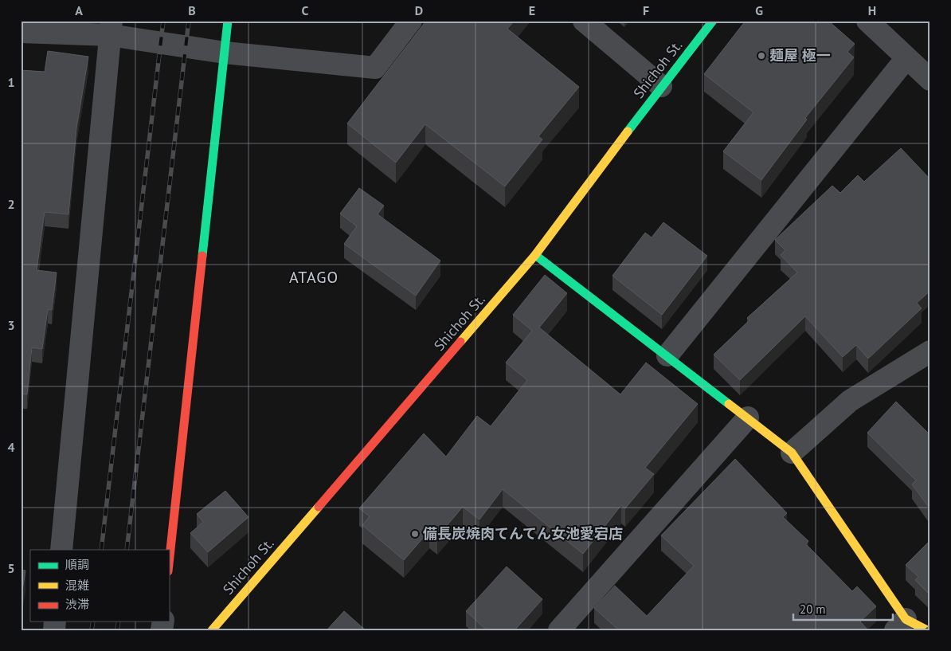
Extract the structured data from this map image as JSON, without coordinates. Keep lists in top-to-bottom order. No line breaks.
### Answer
{"streets":{"street":["Shichoh St."]},"districts":["ATAGO"],"places":["麺屋 極一","備長炭焼肉てんてん女池愛宕店"],"legend":["順調","混雑","渋滞"],"scale_bar":"20 m","grid":{"columns":["A","B","C","D","E","F","G","H"],"rows":["1","2","3","4","5"]}}
